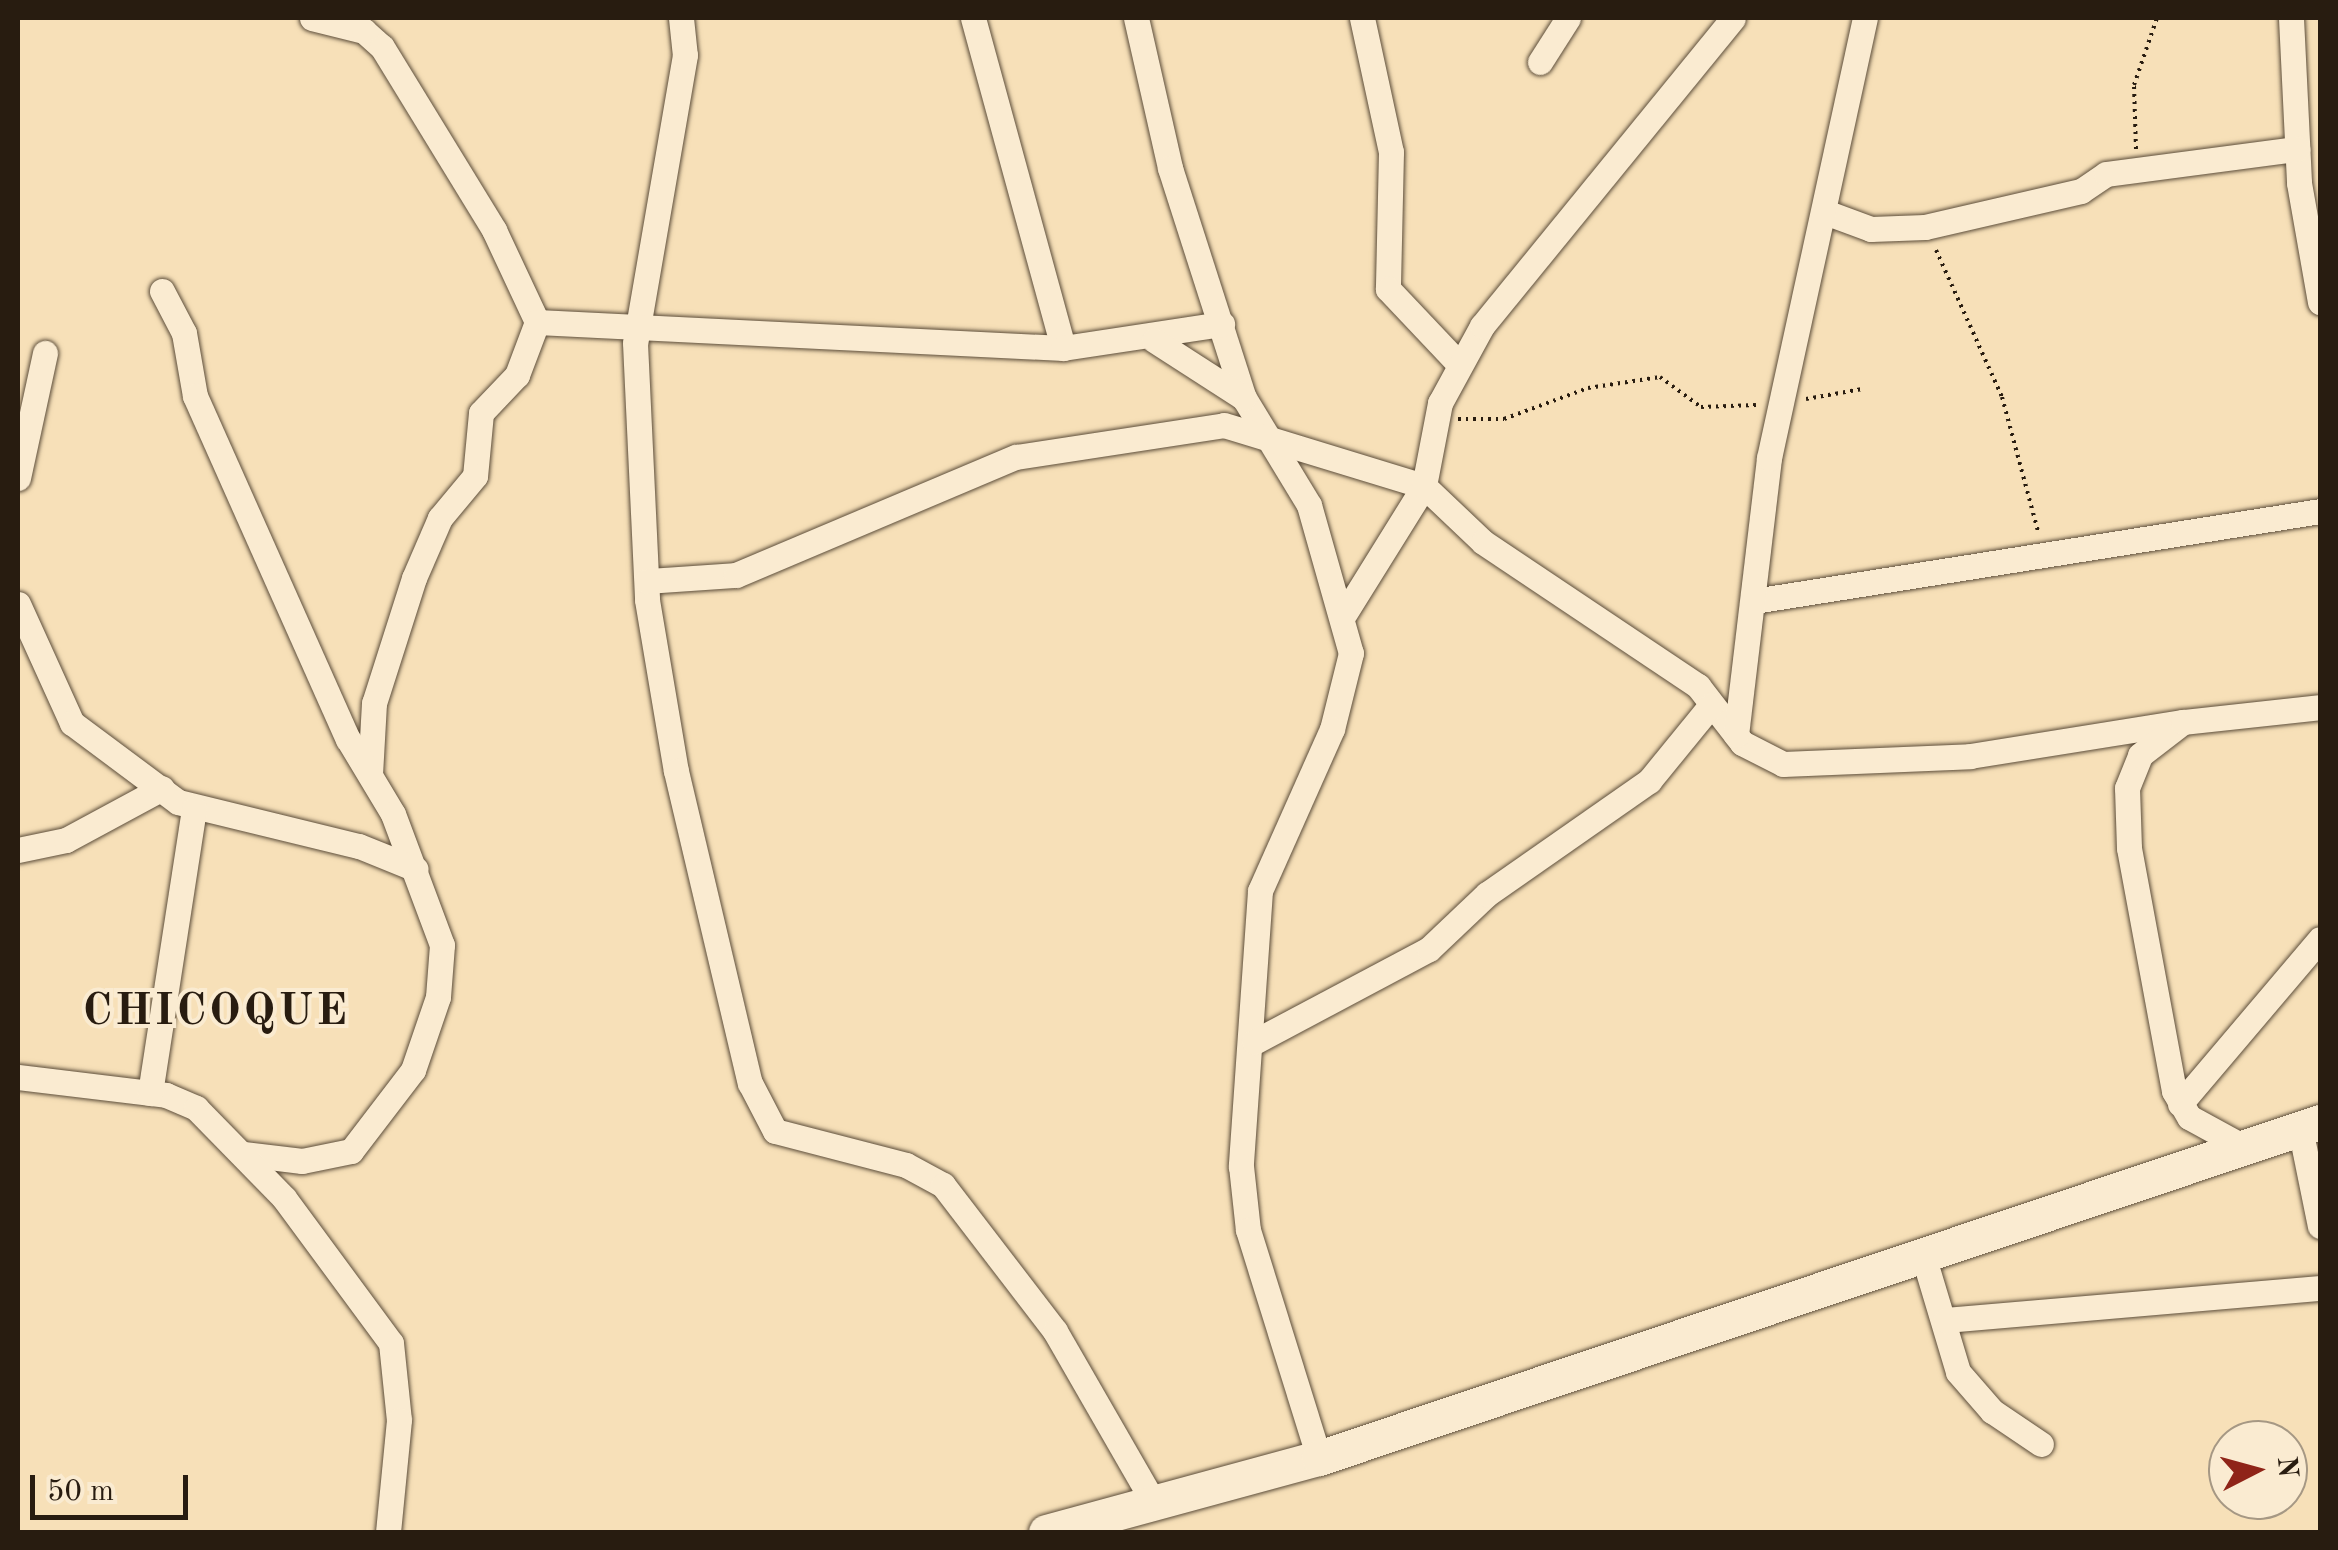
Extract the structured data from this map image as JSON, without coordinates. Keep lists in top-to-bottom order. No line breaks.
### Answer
{"districts":["CHICOQUE"],"scale_bar":"50 m","north":"right"}
